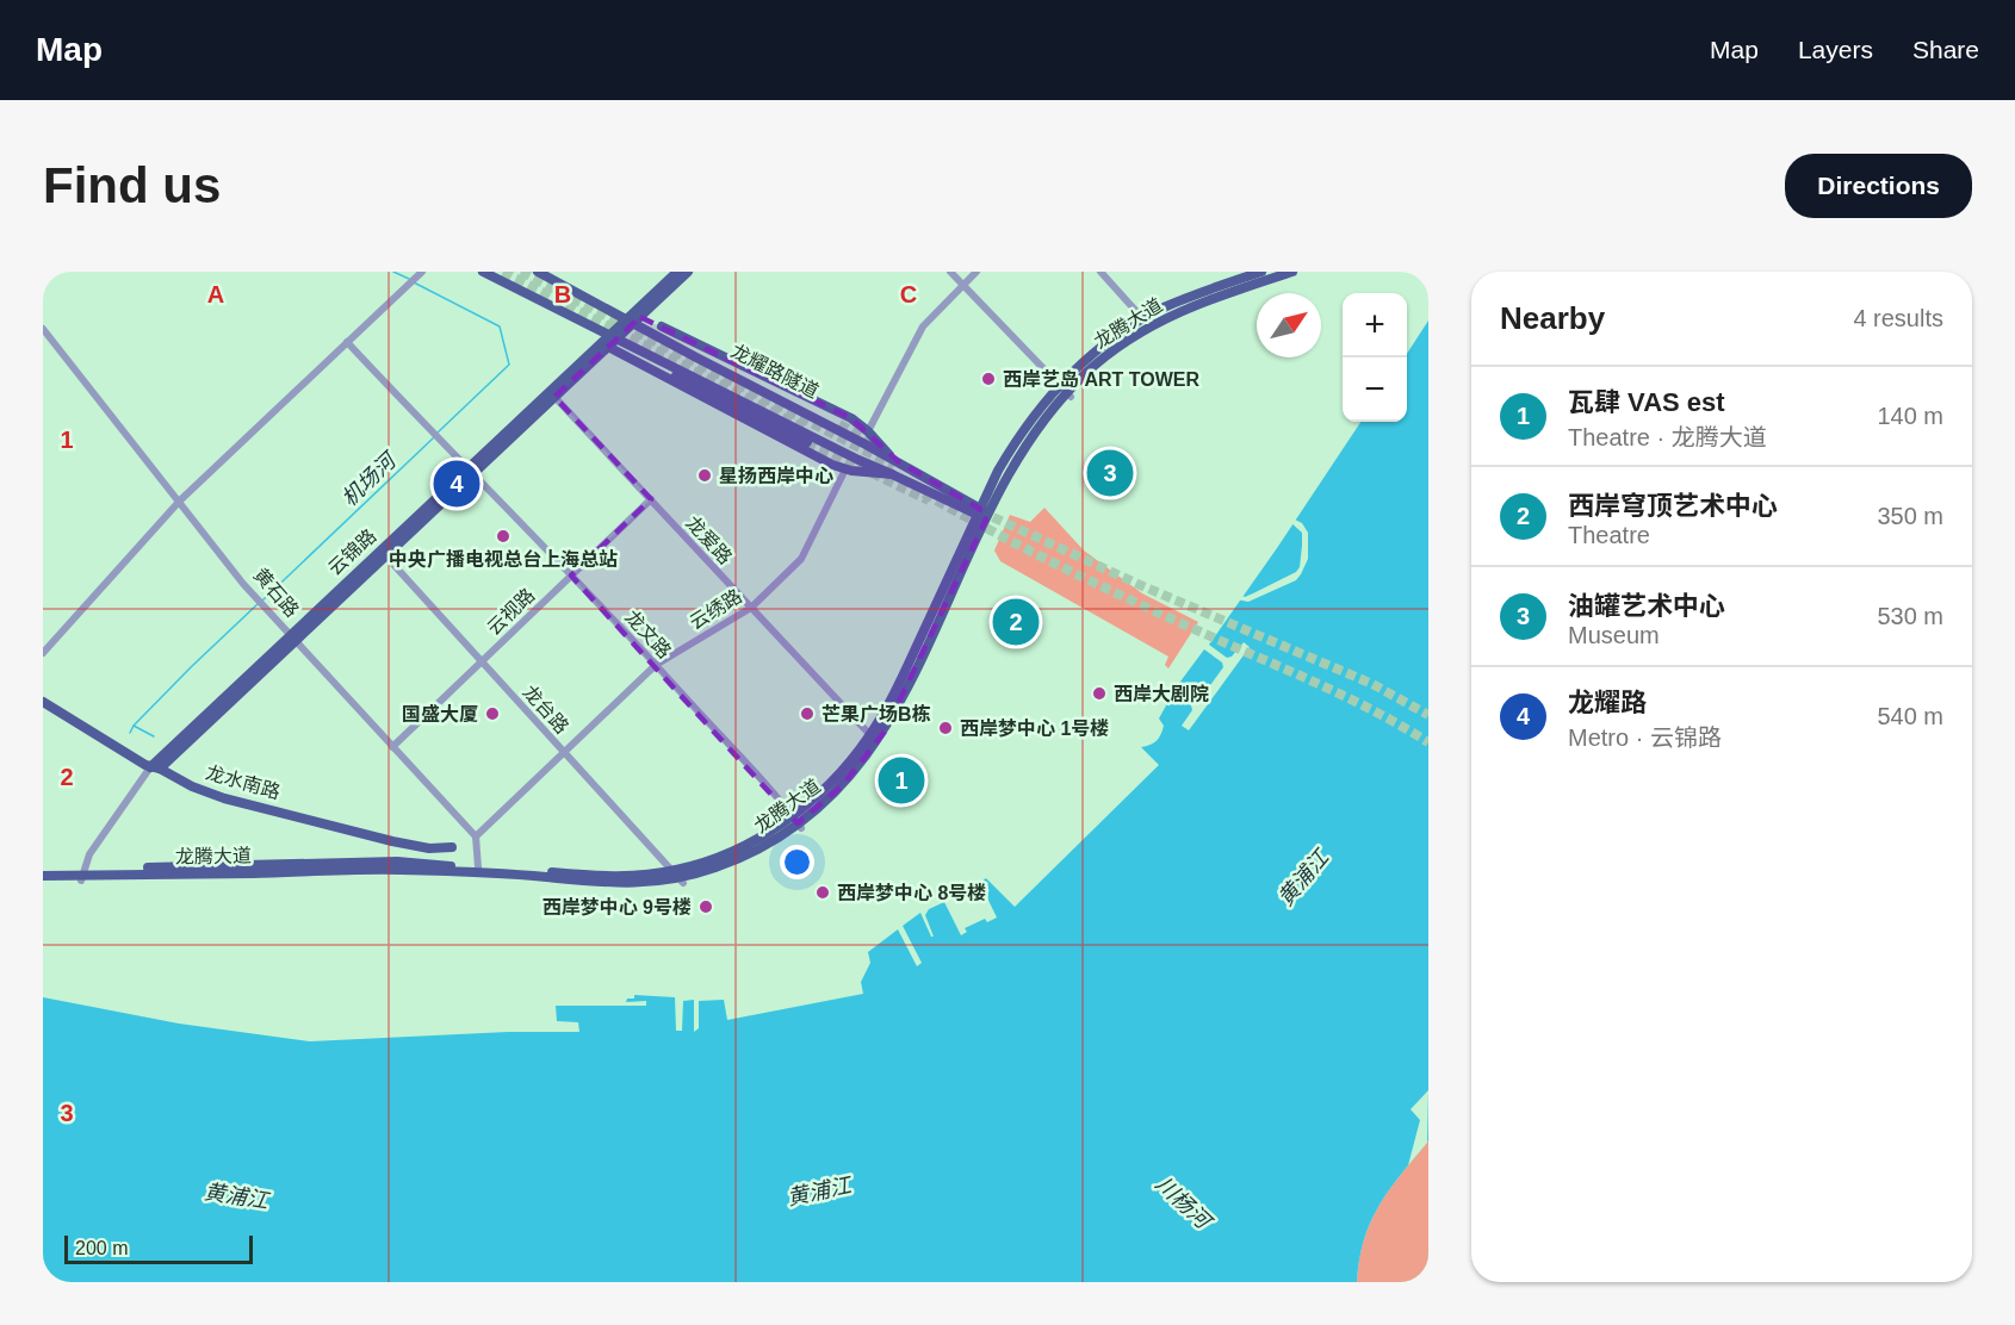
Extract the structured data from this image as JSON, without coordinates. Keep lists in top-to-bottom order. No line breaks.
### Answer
{"streets":{"main road":["龙腾大道","龙耀路隧道","云锦路","龙水南路"],"street":["龙爱路","黄石路","云绣路","云视路","龙文路","龙台路"]},"crossings":[["龙腾大道","龙爱路"],["龙腾大道","云锦路"],["龙腾大道","龙文路"],["龙腾大道","龙台路"],["龙爱路","云锦路"],["龙爱路","云绣路"],["龙爱路","云视路"],["云锦路","黄石路"],["云锦路","龙文路"],["云锦路","龙台路"],["云锦路","龙水南路"],["黄石路","云绣路"],["黄石路","云视路"],["云绣路","龙文路"],["云绣路","龙台路"],["云视路","龙文路"],["云视路","龙台路"]],"water":["机场河","黄浦江","川杨河"],"places":["西岸艺岛 ART TOWER","星扬西岸中心","中央广播电视总台上海总站","西岸大剧院","国盛大厦","芒果广场B栋","西岸梦中心 1号楼","西岸梦中心 8号楼","西岸梦中心 9号楼"],"scale_bar":"200 m","north":"top right","page":{"header":"Map","nav":["Map","Layers","Share"],"buttons":"Directions","title":"Find us","heading":["Nearby","4 results"],"map_buttons":["+","−"],"list":[{"mark":"1","name":"瓦肆 VAS est","note":"Theatre · 龙腾大道","value":"140 m"},{"mark":"2","name":"西岸穹顶艺术中心","note":"Theatre","value":"350 m"},{"mark":"3","name":"油罐艺术中心","note":"Museum","value":"530 m"},{"mark":"4","name":"龙耀路","note":"Metro · 云锦路","value":"540 m"}],"pins":["3","4","2","1"],"scale":"200 m"},"grid":{"columns":["A","B","C"],"rows":["1","2","3"]}}
